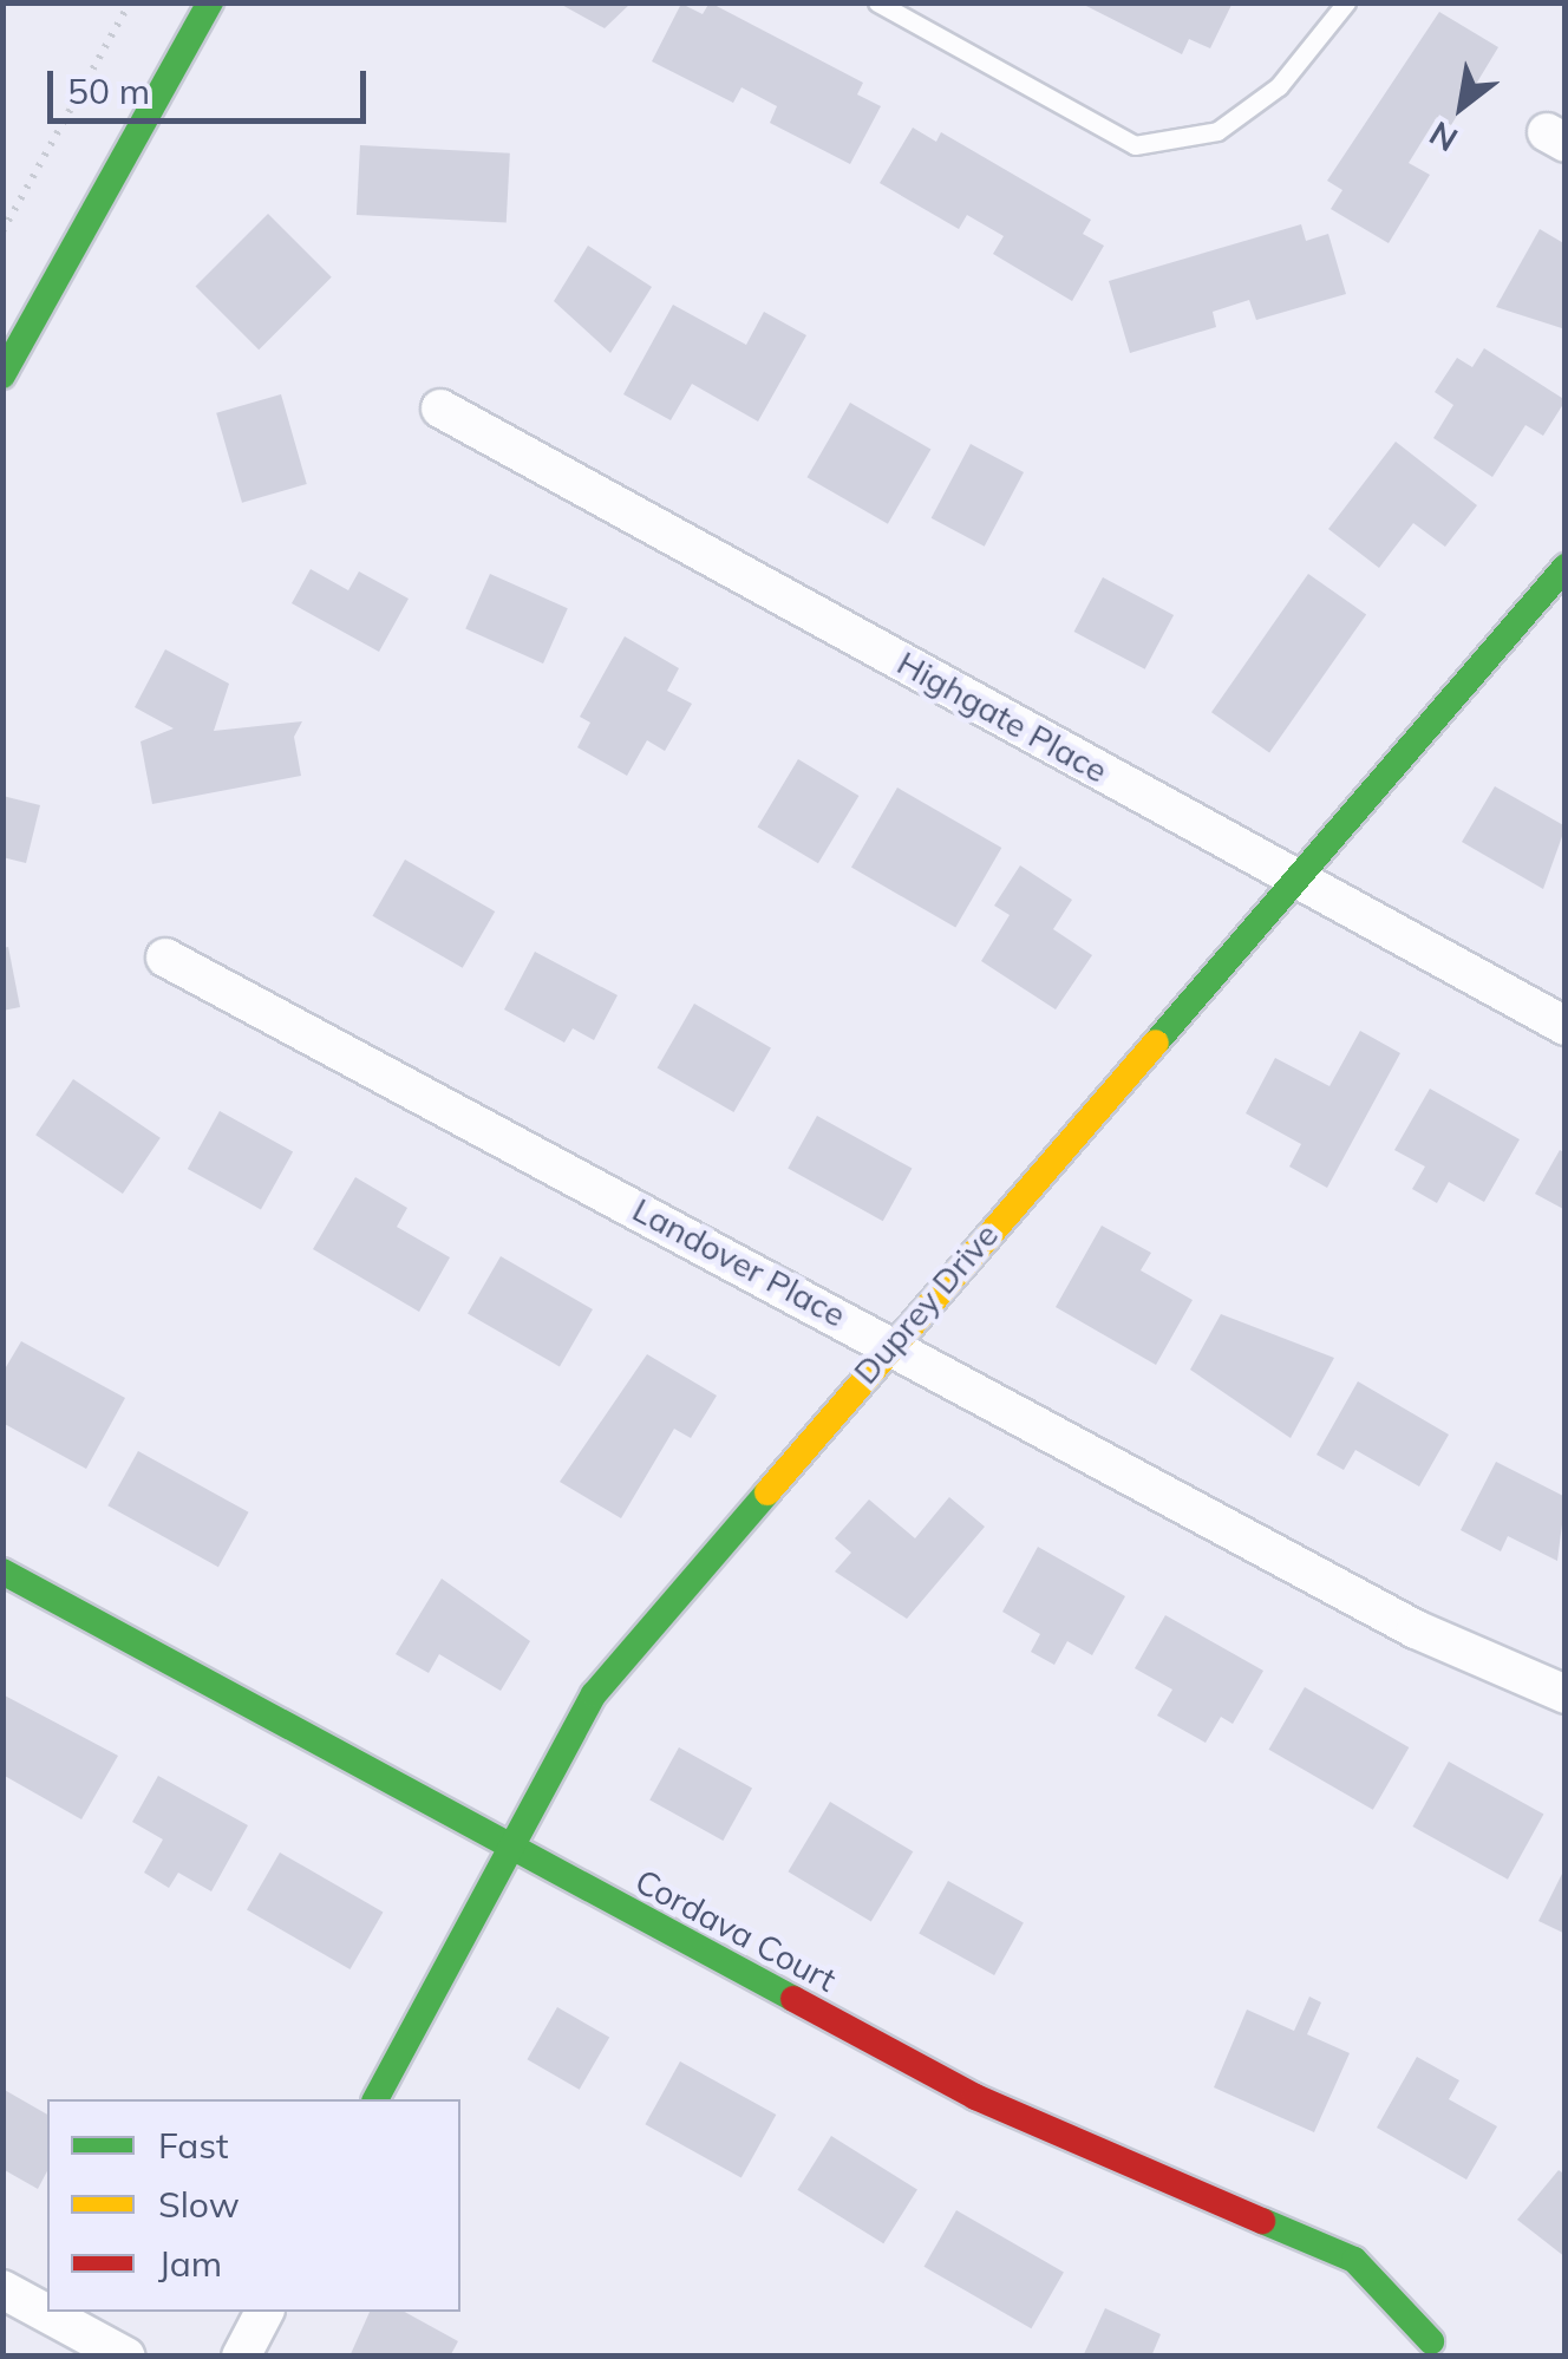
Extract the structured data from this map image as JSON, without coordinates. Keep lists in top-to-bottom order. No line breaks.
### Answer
{"streets":{"street":["Highgate Place","Landover Place","Duprey Drive","Cordava Court"]},"crossings":[["Highgate Place","Duprey Drive"],["Landover Place","Duprey Drive"],["Duprey Drive","Cordava Court"]],"legend":["Fast","Slow","Jam"],"scale_bar":"50 m","north":"bottom left"}
